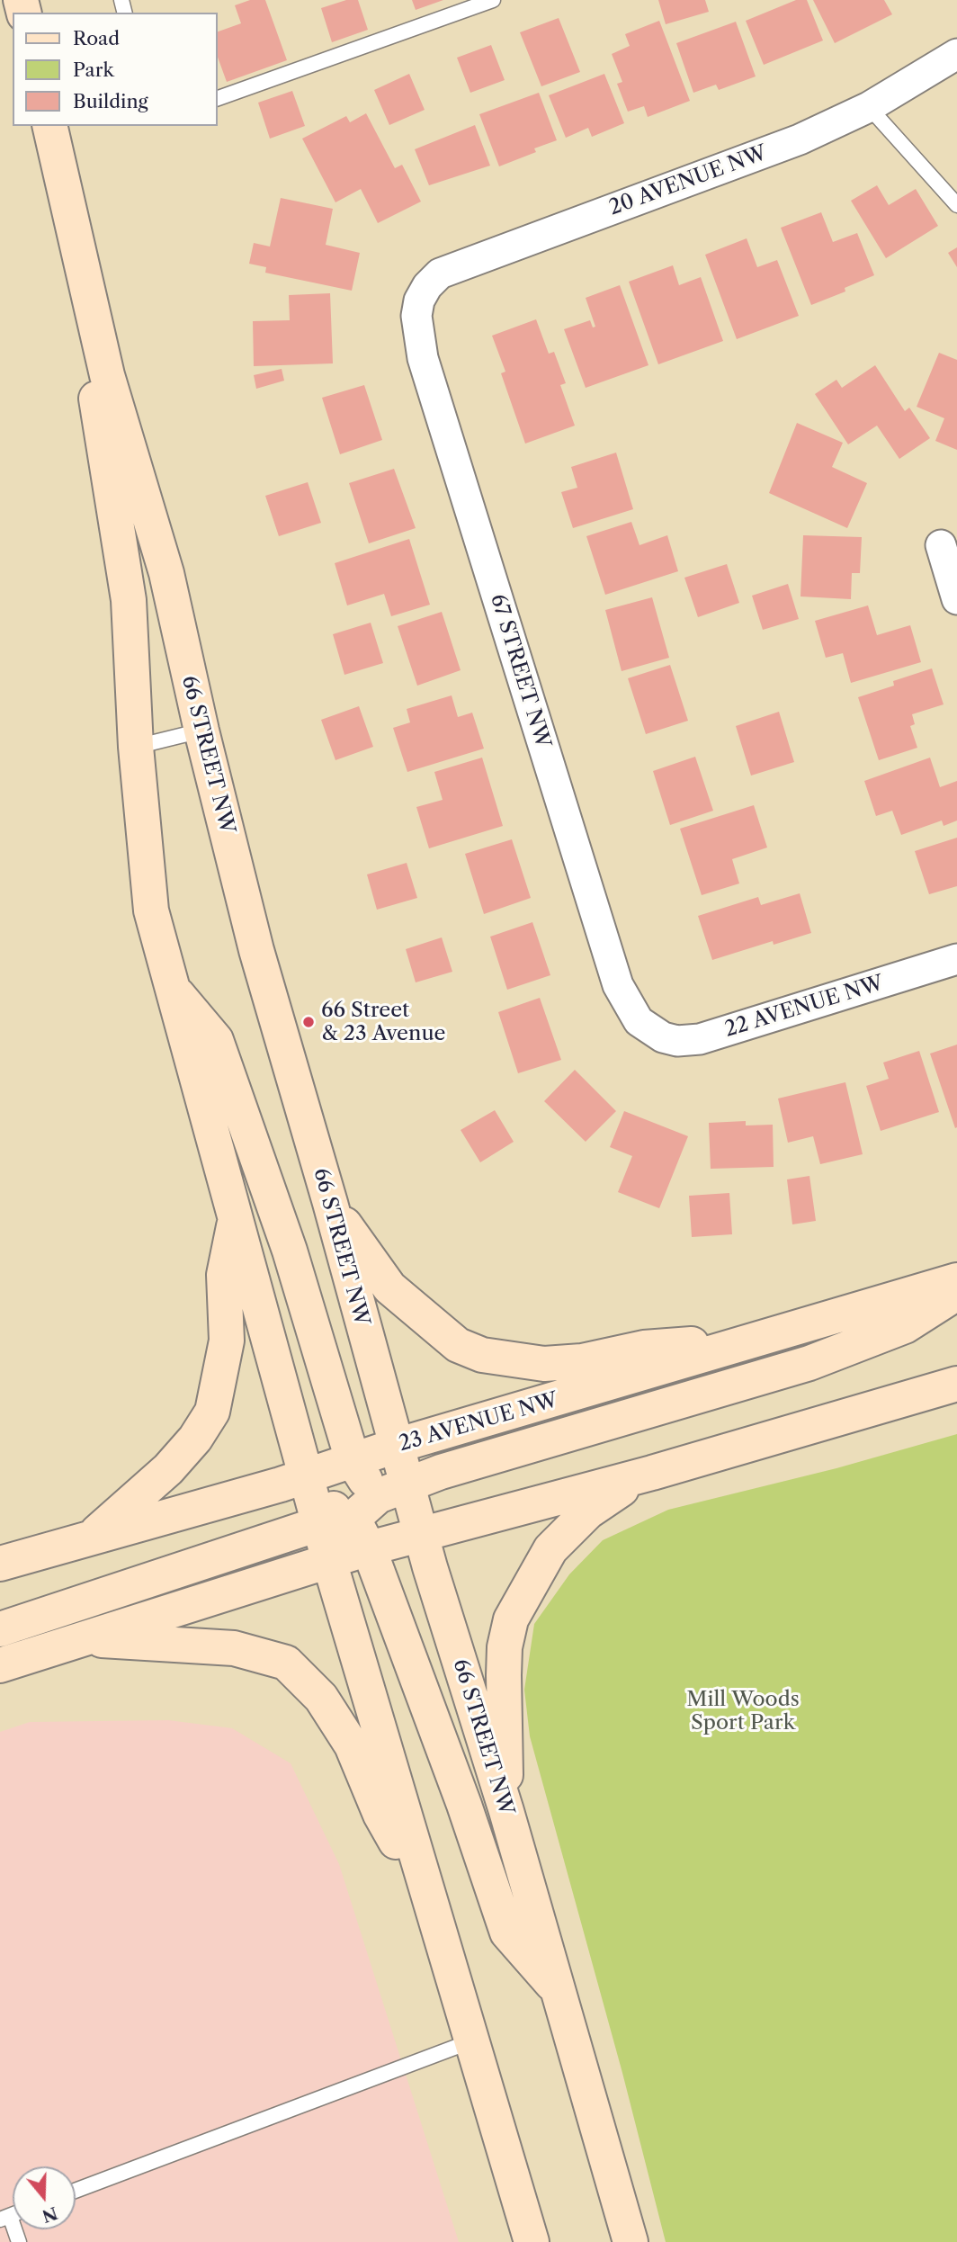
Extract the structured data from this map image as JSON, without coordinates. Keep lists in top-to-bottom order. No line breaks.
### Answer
{"streets":{"main road":["66 STREET NW","23 AVENUE NW"],"street":["20 AVENUE NW","67 STREET NW","22 AVENUE NW"]},"crossings":[["20 AVENUE NW","67 STREET NW"],["67 STREET NW","22 AVENUE NW"],["66 STREET NW","23 AVENUE NW"]],"parks":["Mill Woods Sport Park"],"places":["66 Street & 23 Avenue"],"legend":["Road","Park","Building"],"north":"bottom"}
